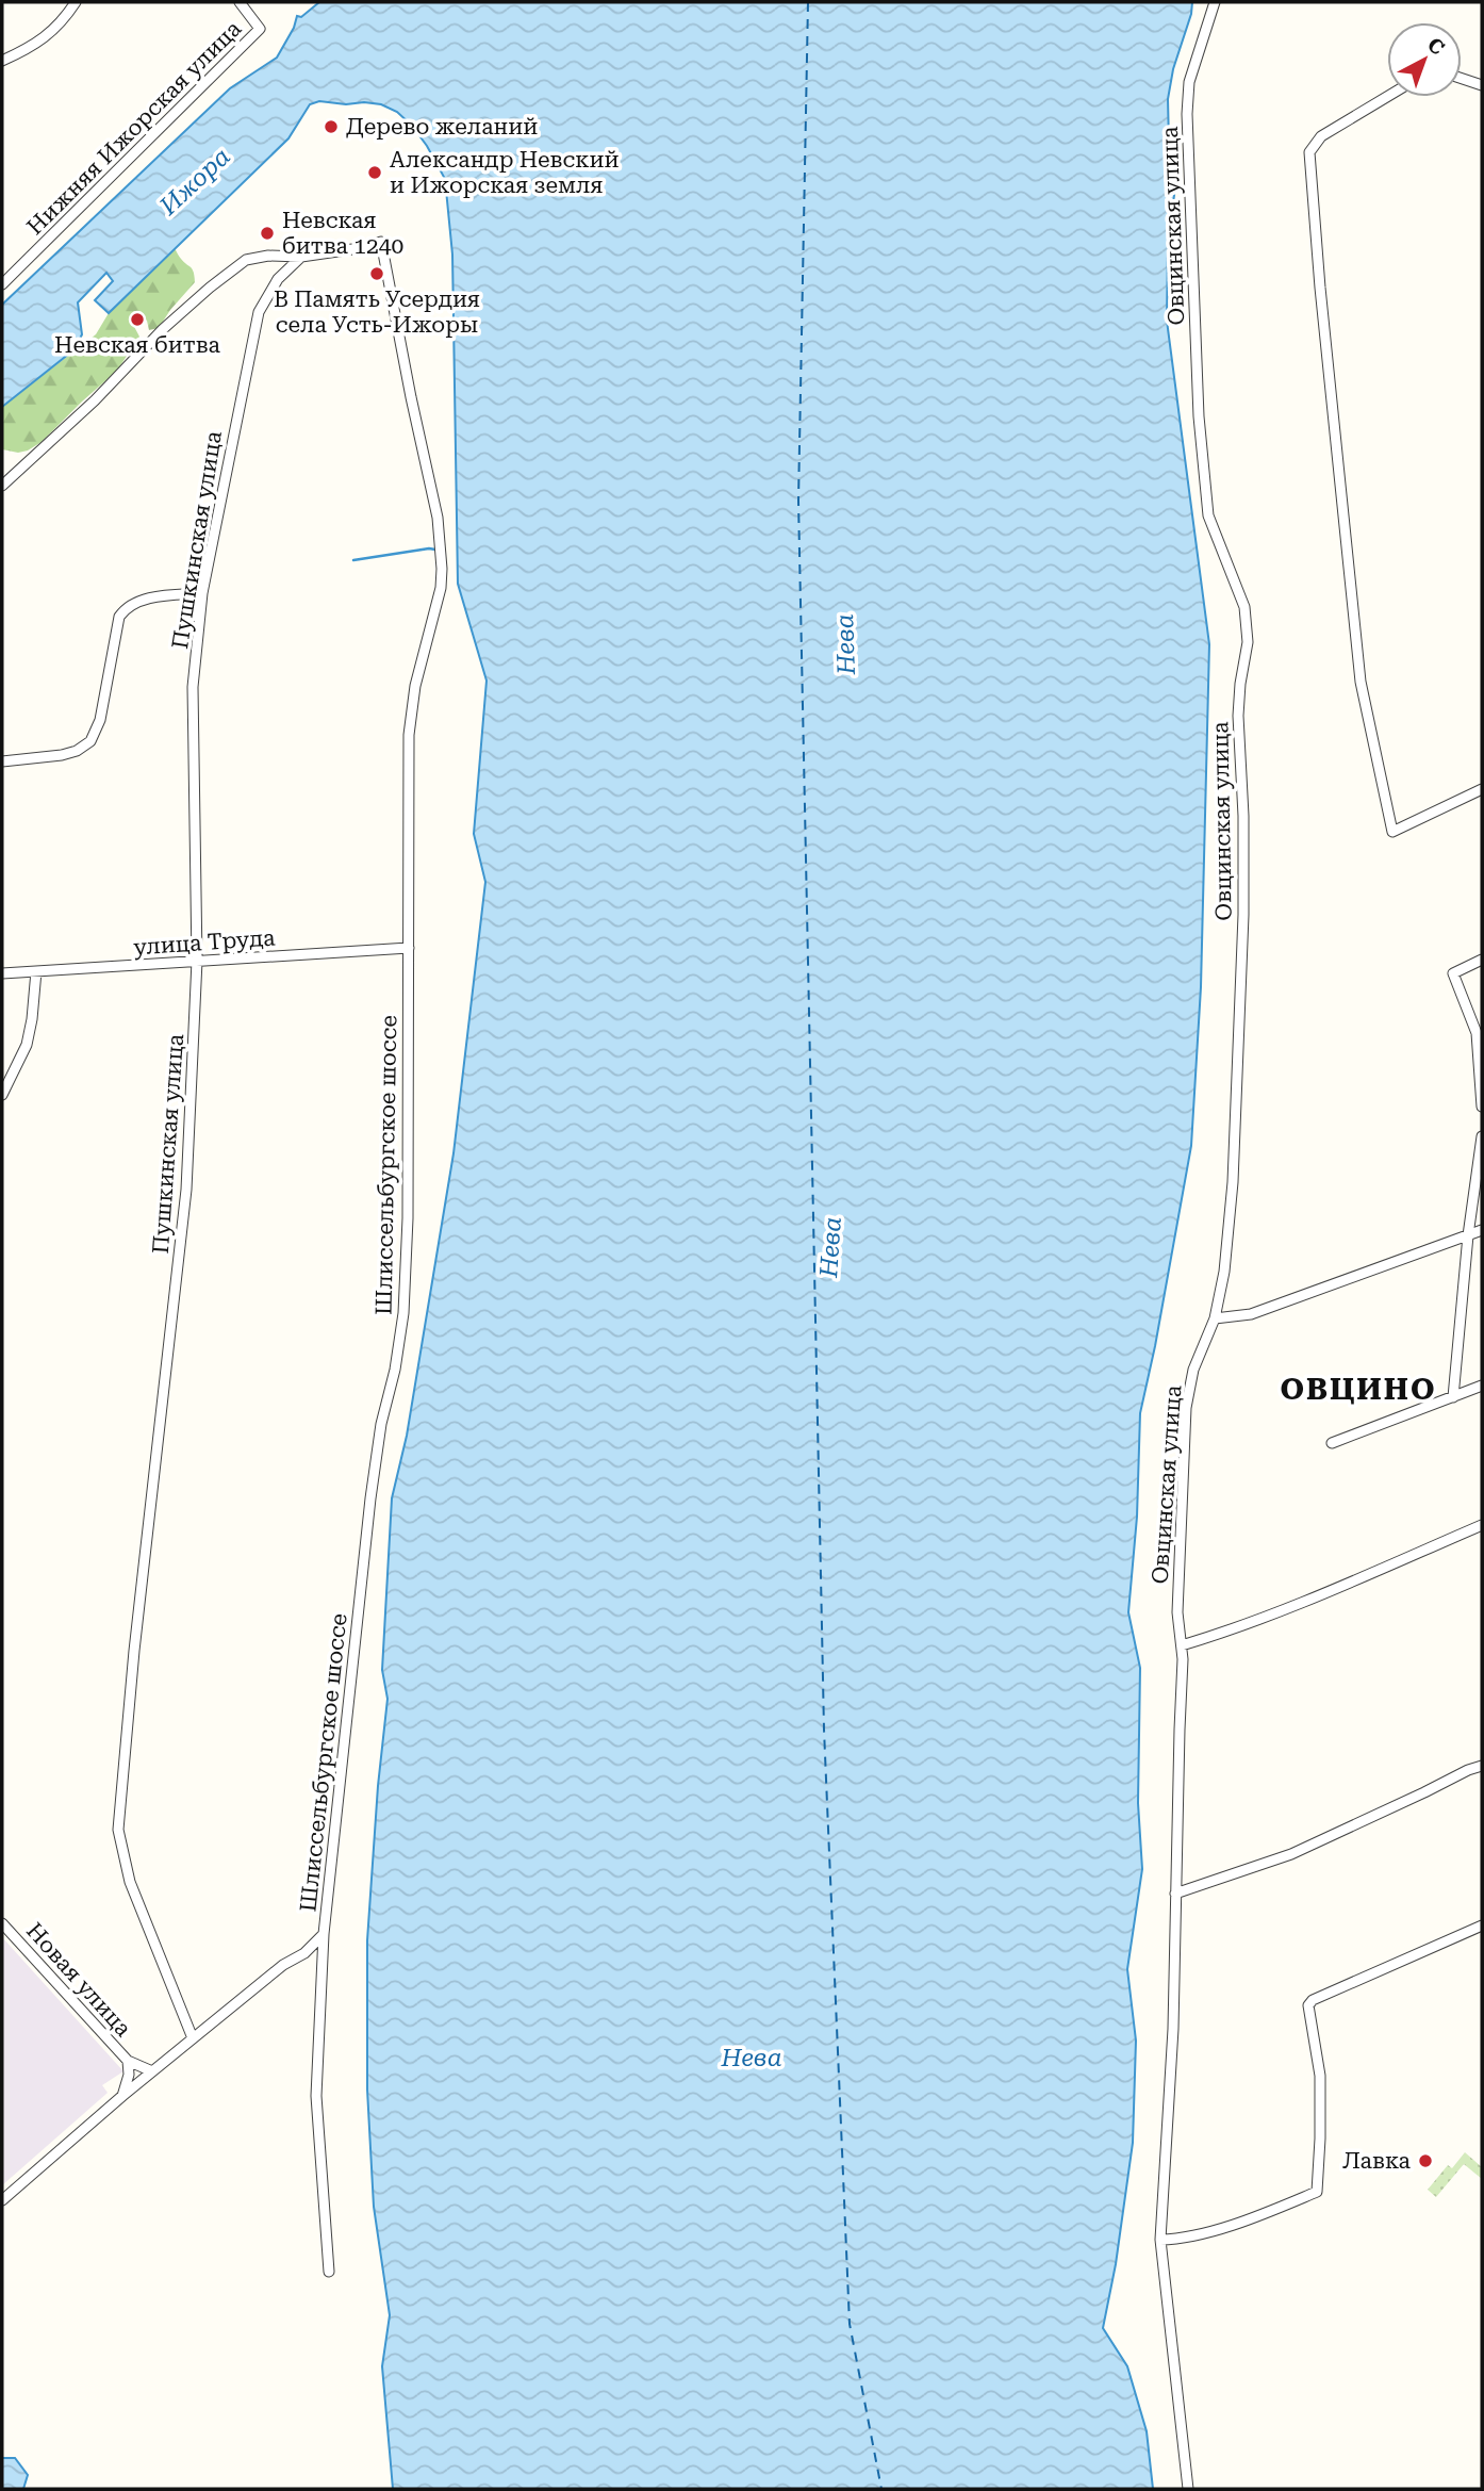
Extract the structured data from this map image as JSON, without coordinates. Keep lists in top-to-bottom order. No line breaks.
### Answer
{"streets":{"street":["Нижняя Ижорская улица","Овцинская улица","Пушкинская улица","улица Труда","Шлиссельбургское шоссе","Новая улица"]},"crossings":[["Пушкинская улица","улица Труда"],["Пушкинская улица","Шлиссельбургское шоссе"],["улица Труда","Шлиссельбургское шоссе"]],"districts":["ОВЦИНО"],"water":["Ижора","Нева"],"places":["Дерево желаний","Александр Невский и Ижорская земля","Невская битва 1240","В Память Усердия села Усть-Ижоры","Невская битва","Лавка"],"north":"top right"}
